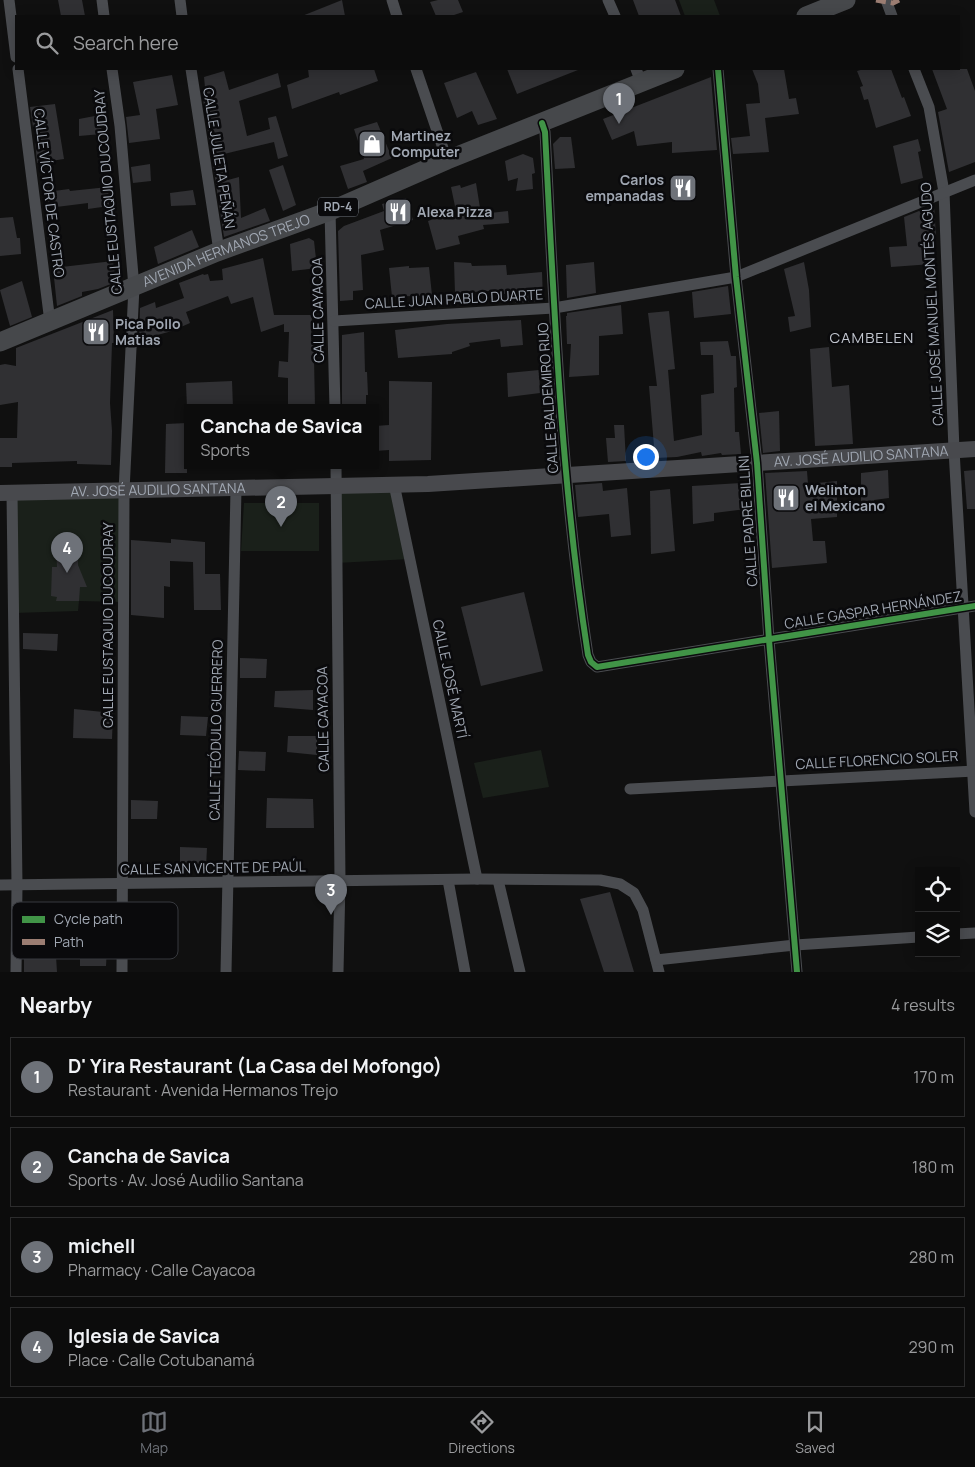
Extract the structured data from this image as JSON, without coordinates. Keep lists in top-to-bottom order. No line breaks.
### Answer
{"streets":{"main road":["RD-4","AVENIDA HERMANOS TREJO","AV. JOSÉ AUDILIO SANTANA"],"street":["CALLE JULIETA PEÑÁN","CALLE EUSTAQUIO DUCOUDRAY","CALLE VÍCTOR DE CASTRO","CALLE JUAN PABLO DUARTE","CALLE JOSÉ MANUEL MONTÉS AGUDO","CALLE CAYACOA","CALLE BALDEMIRO RIJO","CALLE PADRE BILLINI","CALLE GASPAR HERNÁNDEZ","CALLE JOSÉ MARTÍ","CALLE TEÓDULO GUERRERO","CALLE FLORENCIO SOLER","CALLE SAN VICENTE DE PAÚL"]},"crossings":[["CALLE JULIETA PEÑÁN","AVENIDA HERMANOS TREJO"],["CALLE EUSTAQUIO DUCOUDRAY","AVENIDA HERMANOS TREJO"],["CALLE EUSTAQUIO DUCOUDRAY","AV. JOSÉ AUDILIO SANTANA"],["CALLE EUSTAQUIO DUCOUDRAY","CALLE SAN VICENTE DE PAÚL"],["CALLE VÍCTOR DE CASTRO","AVENIDA HERMANOS TREJO"],["AVENIDA HERMANOS TREJO","CALLE CAYACOA"],["AVENIDA HERMANOS TREJO","CALLE BALDEMIRO RIJO"],["CALLE JUAN PABLO DUARTE","CALLE JOSÉ MANUEL MONTÉS AGUDO"],["CALLE JUAN PABLO DUARTE","CALLE CAYACOA"],["CALLE JUAN PABLO DUARTE","CALLE BALDEMIRO RIJO"],["CALLE JUAN PABLO DUARTE","CALLE PADRE BILLINI"],["CALLE JOSÉ MANUEL MONTÉS AGUDO","AV. JOSÉ AUDILIO SANTANA"],["CALLE JOSÉ MANUEL MONTÉS AGUDO","CALLE GASPAR HERNÁNDEZ"],["CALLE JOSÉ MANUEL MONTÉS AGUDO","CALLE FLORENCIO SOLER"],["CALLE CAYACOA","AV. JOSÉ AUDILIO SANTANA"],["CALLE CAYACOA","CALLE SAN VICENTE DE PAÚL"],["CALLE BALDEMIRO RIJO","AV. JOSÉ AUDILIO SANTANA"],["CALLE BALDEMIRO RIJO","CALLE GASPAR HERNÁNDEZ"],["AV. JOSÉ AUDILIO SANTANA","CALLE PADRE BILLINI"],["AV. JOSÉ AUDILIO SANTANA","CALLE JOSÉ MARTÍ"],["AV. JOSÉ AUDILIO SANTANA","CALLE TEÓDULO GUERRERO"],["CALLE PADRE BILLINI","CALLE GASPAR HERNÁNDEZ"],["CALLE PADRE BILLINI","CALLE FLORENCIO SOLER"],["CALLE JOSÉ MARTÍ","CALLE SAN VICENTE DE PAÚL"],["CALLE TEÓDULO GUERRERO","CALLE SAN VICENTE DE PAÚL"]],"districts":["CAMBELEN"],"places":{"shop":["Martinez Computer"],"restaurant":["Carlos empanadas","Alexa Pizza","Pica Pollo Matias","Welinton el Mexicano"]},"legend":["Cycle path","Path"],"page":{"search":"Search here","pins":["1","2","4","3"],"popup":["Cancha de Savica","Sports"],"heading":["Nearby","4 results"],"list":[{"mark":"1","name":"D' Yira Restaurant (La Casa del Mofongo)","note":"Restaurant · Avenida Hermanos Trejo","value":"170 m"},{"mark":"2","name":"Cancha de Savica","note":"Sports · Av. José Audilio Santana","value":"180 m"},{"mark":"3","name":"michell","note":"Pharmacy · Calle Cayacoa","value":"280 m"},{"mark":"4","name":"Iglesia de Savica","note":"Place · Calle Cotubanamá","value":"290 m"}],"nav":["Map","Directions","Saved"]}}
